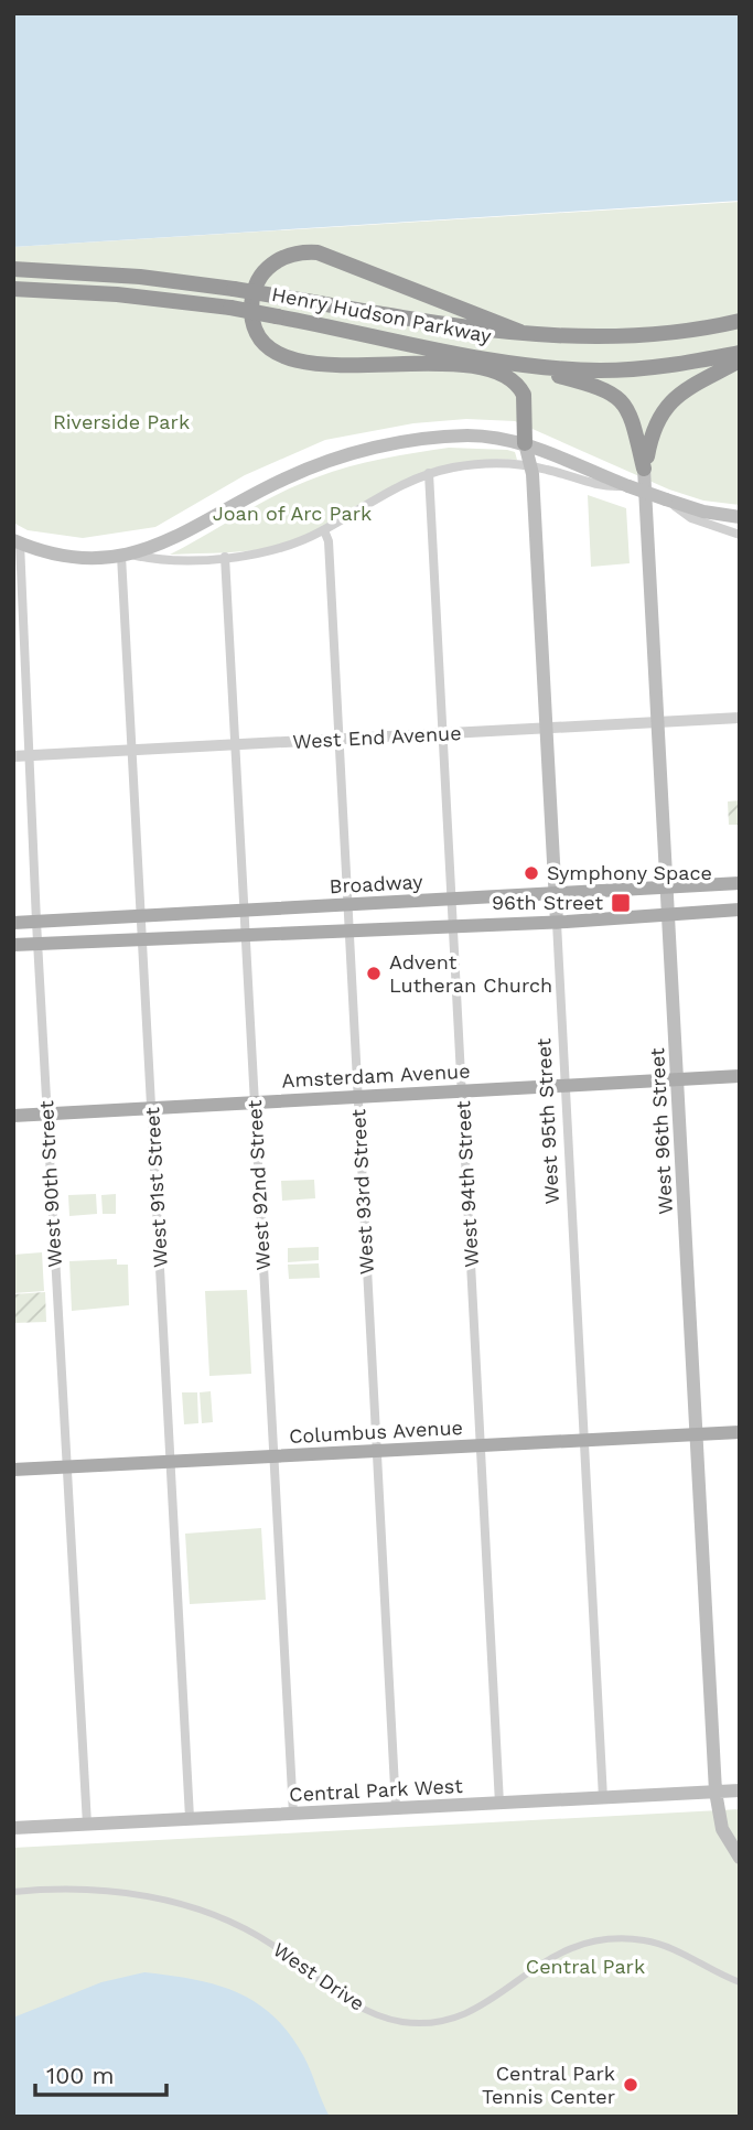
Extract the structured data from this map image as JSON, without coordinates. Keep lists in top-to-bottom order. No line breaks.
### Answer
{"streets":{"highway":["Henry Hudson Parkway"],"main road":["Broadway","Amsterdam Avenue","West 95th Street","West 96th Street","Columbus Avenue","Central Park West"],"street":["West End Avenue","West 90th Street","West 94th Street","West 92nd Street","West 91st Street","West 93rd Street","West Drive"]},"crossings":[["West End Avenue","West 95th Street"],["West End Avenue","West 96th Street"],["West End Avenue","West 90th Street"],["West End Avenue","West 94th Street"],["West End Avenue","West 92nd Street"],["West End Avenue","West 91st Street"],["West End Avenue","West 93rd Street"],["Broadway","West 95th Street"],["Broadway","West 96th Street"],["Broadway","West 90th Street"],["Broadway","West 94th Street"],["Broadway","West 92nd Street"],["Broadway","West 91st Street"],["Broadway","West 93rd Street"],["Amsterdam Avenue","West 95th Street"],["Amsterdam Avenue","West 96th Street"],["Amsterdam Avenue","West 90th Street"],["Amsterdam Avenue","West 94th Street"],["Amsterdam Avenue","West 92nd Street"],["Amsterdam Avenue","West 91st Street"],["Amsterdam Avenue","West 93rd Street"],["West 95th Street","Columbus Avenue"],["West 95th Street","Central Park West"],["West 96th Street","Columbus Avenue"],["West 96th Street","Central Park West"],["West 90th Street","Columbus Avenue"],["West 90th Street","Central Park West"],["West 94th Street","Columbus Avenue"],["West 94th Street","Central Park West"],["West 92nd Street","Columbus Avenue"],["West 92nd Street","Central Park West"],["West 91st Street","Columbus Avenue"],["West 91st Street","Central Park West"],["West 93rd Street","Columbus Avenue"],["West 93rd Street","Central Park West"]],"parks":["Riverside Park","Joan of Arc Park","Central Park"],"places":{"other":["Symphony Space","Advent Lutheran Church","Central Park Tennis Center"],"transit":["96th Street"]},"scale_bar":"100 m"}
